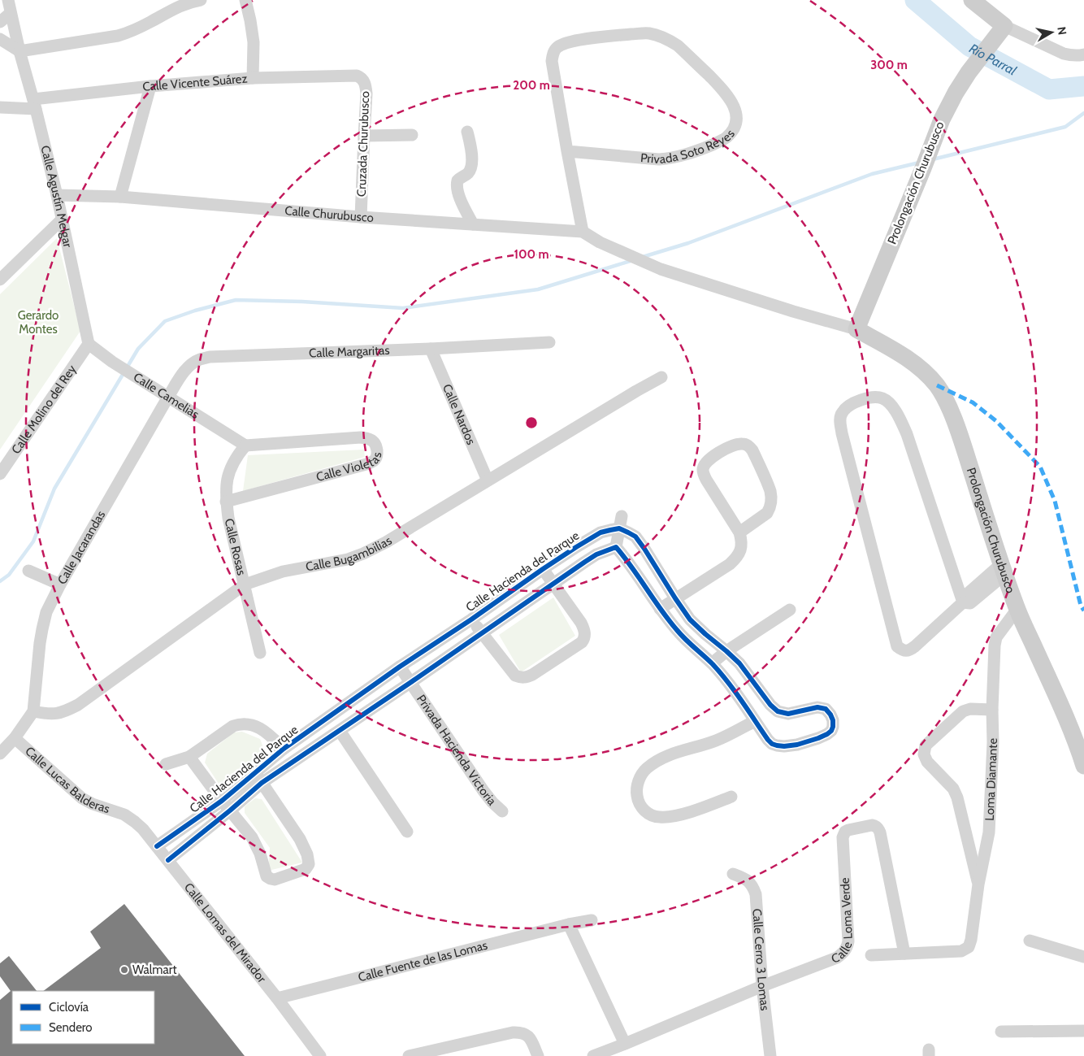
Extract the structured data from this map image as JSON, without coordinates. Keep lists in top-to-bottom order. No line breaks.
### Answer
{"streets":{"main road":["Prolongación Churubusco"],"street":["Calle Vicente Suárez","Privada Soto Reyes","Cruzada Churubusco","Calle Agustín Melgar","Calle Churubusco","Calle Margaritas","Calle Camelias","Calle Molino del Rey","Calle Nardos","Calle Violetas","Calle Jacarandas","Calle Rosas","Calle Bugambilias","Calle Hacienda del Parque","Privada Hacienda Victoria","Calle Lucas Balderas","Loma Diamante","Calle Loma Verde","Calle Lomas del Mirador","Calle Cerro 3 Lomas","Calle Fuente de las Lomas"]},"crossings":[["Calle Vicente Suárez","Cruzada Churubusco"],["Calle Vicente Suárez","Calle Agustín Melgar"],["Privada Soto Reyes","Calle Churubusco"],["Cruzada Churubusco","Calle Churubusco"],["Prolongación Churubusco","Calle Churubusco"],["Prolongación Churubusco","Loma Diamante"],["Calle Agustín Melgar","Calle Churubusco"],["Calle Agustín Melgar","Calle Camelias"],["Calle Agustín Melgar","Calle Molino del Rey"],["Calle Margaritas","Calle Camelias"],["Calle Margaritas","Calle Nardos"],["Calle Margaritas","Calle Jacarandas"],["Calle Camelias","Calle Molino del Rey"],["Calle Camelias","Calle Violetas"],["Calle Camelias","Calle Jacarandas"],["Calle Camelias","Calle Rosas"],["Calle Nardos","Calle Bugambilias"],["Calle Violetas","Calle Rosas"],["Calle Jacarandas","Calle Bugambilias"],["Calle Rosas","Calle Bugambilias"],["Calle Hacienda del Parque","Privada Hacienda Victoria"],["Calle Hacienda del Parque","Calle Lomas del Mirador"],["Calle Lucas Balderas","Calle Lomas del Mirador"],["Loma Diamante","Calle Loma Verde"],["Calle Loma Verde","Calle Cerro 3 Lomas"],["Calle Lomas del Mirador","Calle Fuente de las Lomas"]],"water":["Río Parral"],"parks":["Gerardo Montes"],"places":["Walmart"],"legend":["Ciclovía","Sendero"],"north":"right","rings":["300 m","200 m","100 m"]}
